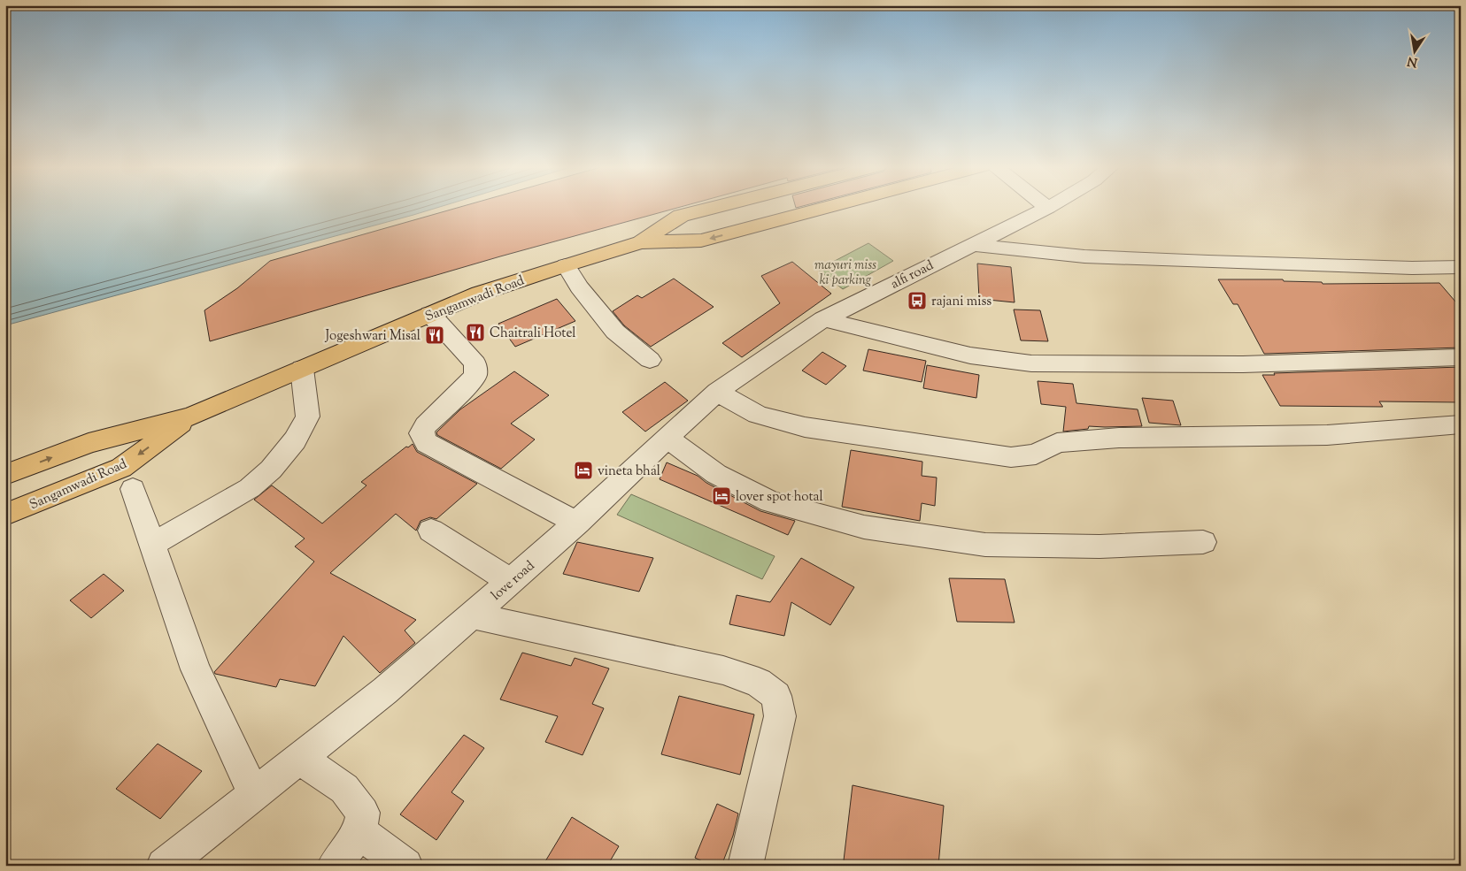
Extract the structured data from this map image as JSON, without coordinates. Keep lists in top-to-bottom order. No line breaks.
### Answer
{"streets":{"main road":["Sangamwadi Road"],"street":["alfi road","love road"]},"crossings":[["alfi road","love road"]],"parks":["mayuri miss ki parking"],"places":{"bus stop":["rajani miss"],"restaurant":["Chaitrali Hotel","Jogeshwari Misal"],"hotel":["vineta bhal","lover spot hotal"]},"north":"bottom"}
